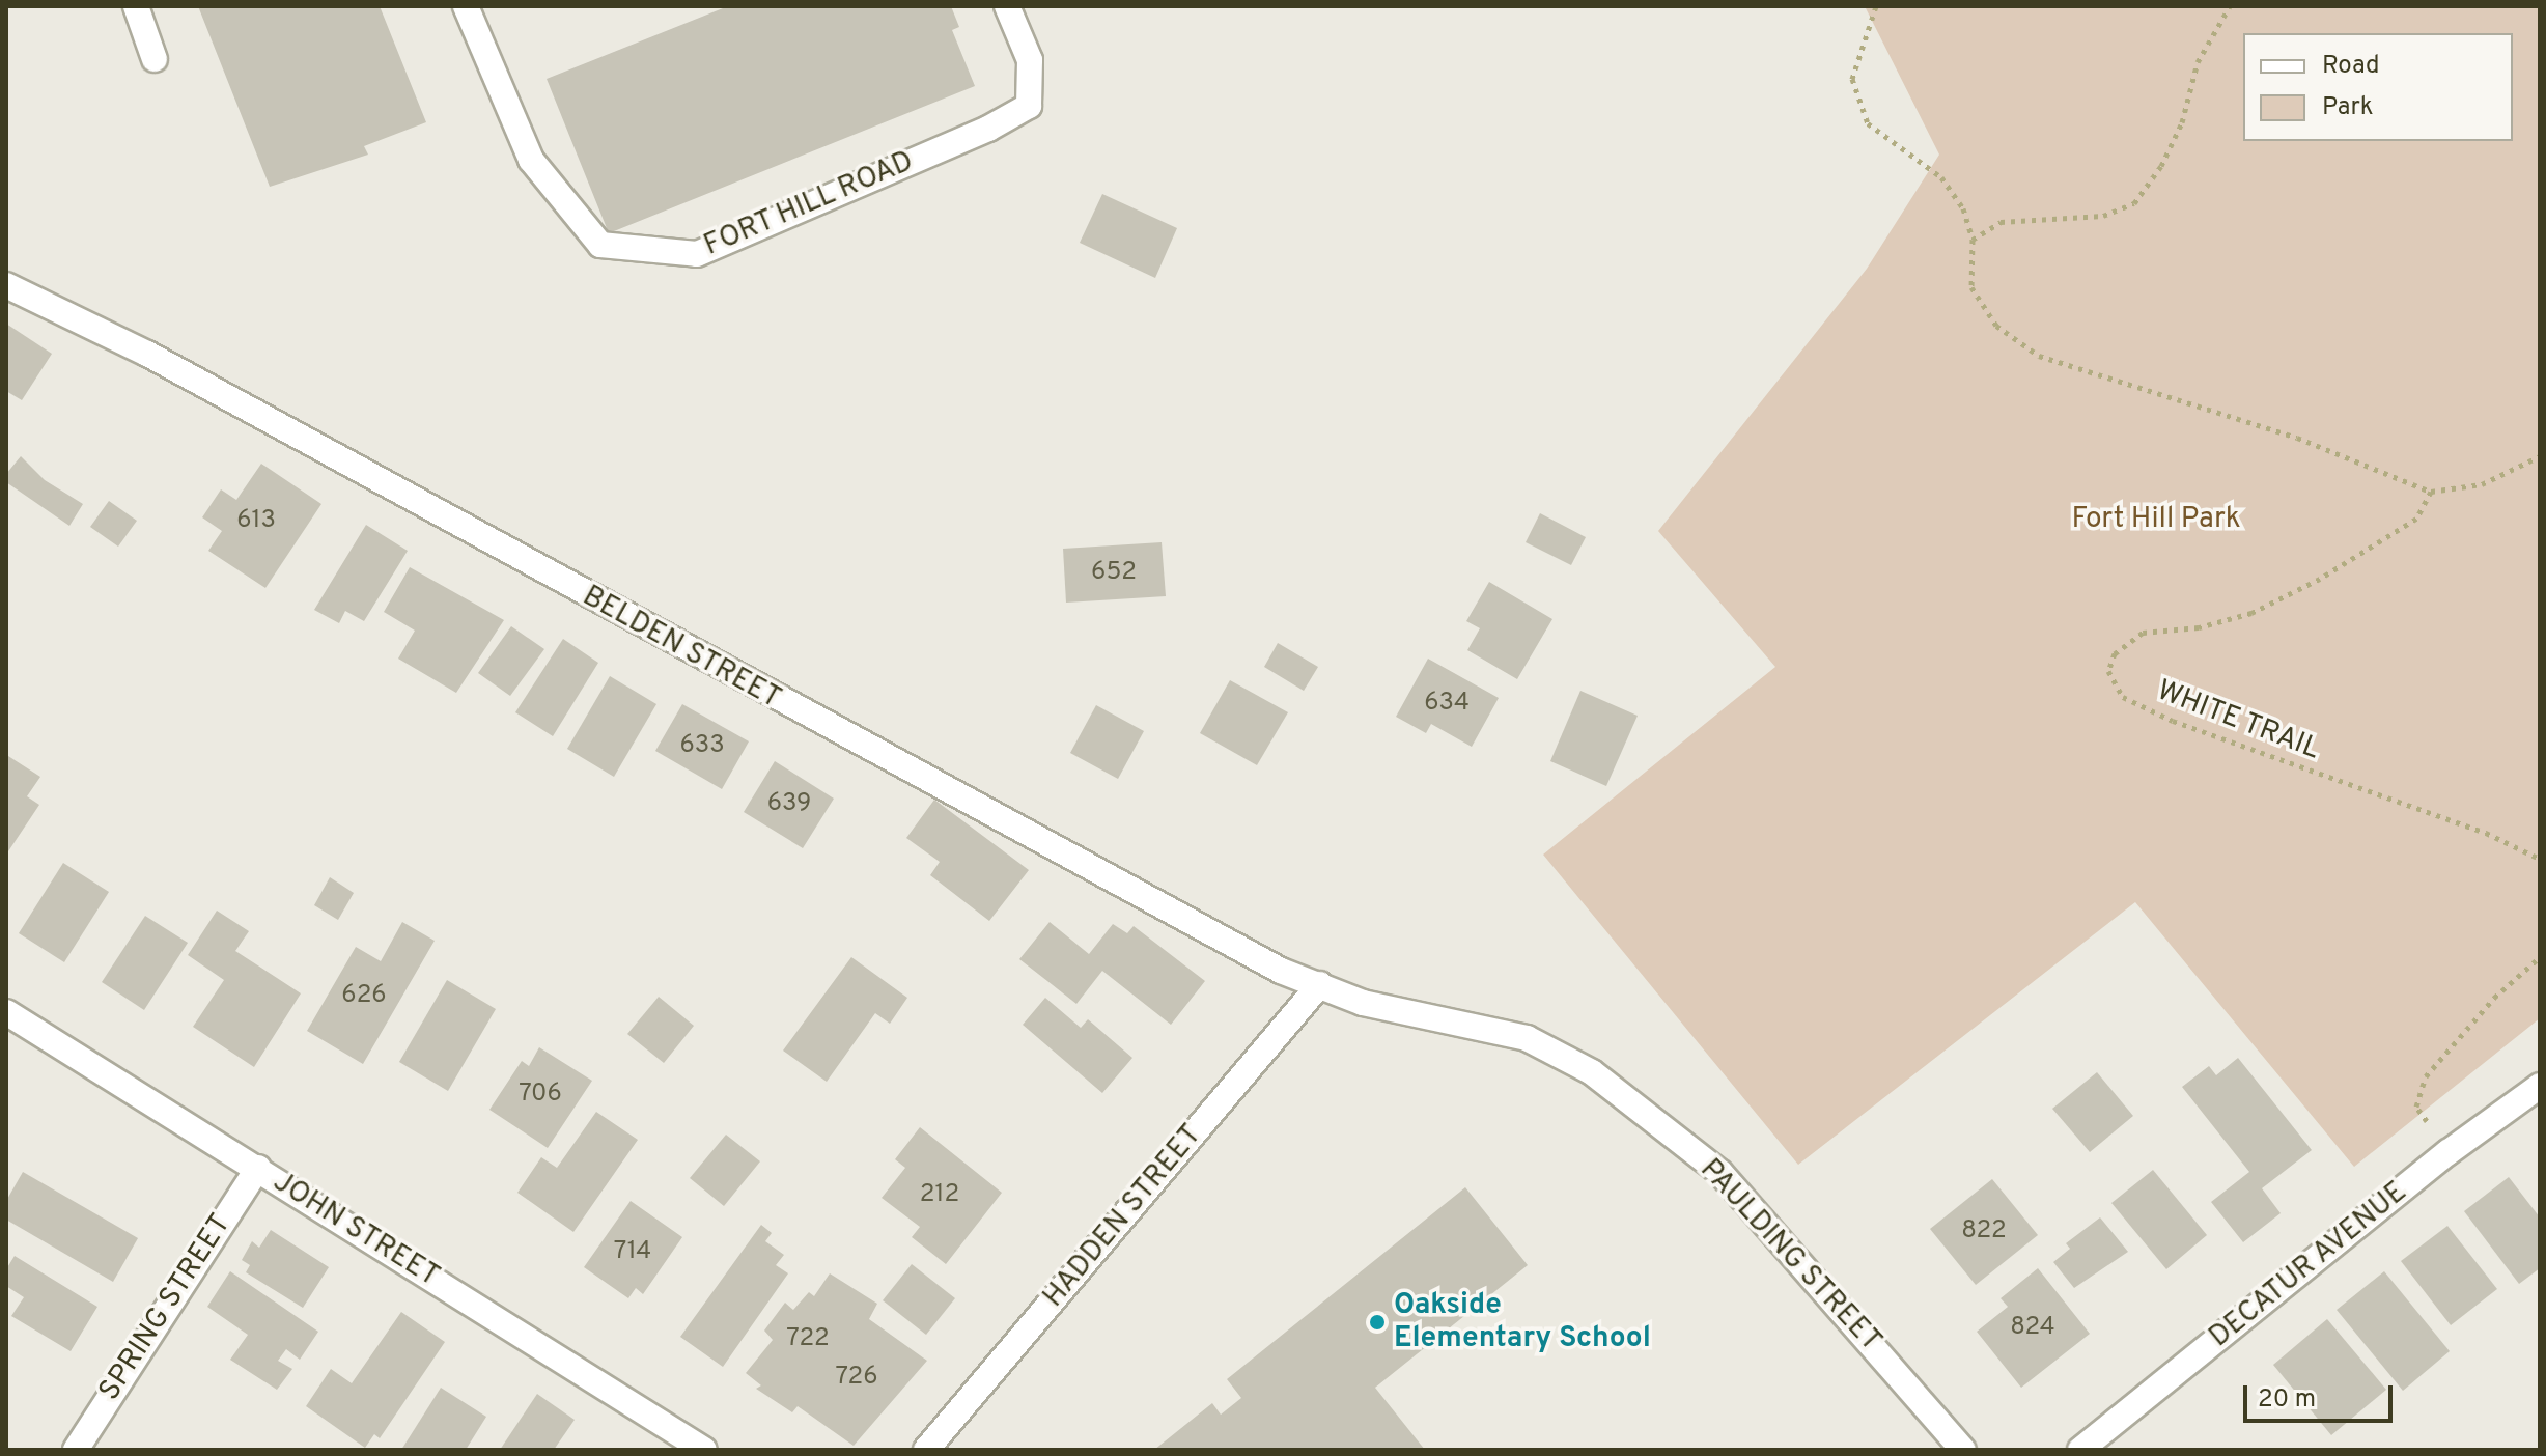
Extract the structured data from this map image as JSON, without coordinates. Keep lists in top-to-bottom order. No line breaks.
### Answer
{"streets":{"street":["FORT HILL ROAD","BELDEN STREET","HADDEN STREET","JOHN STREET","PAULDING STREET","DECATUR AVENUE","SPRING STREET"],"path":["WHITE TRAIL"]},"crossings":[["BELDEN STREET","HADDEN STREET"],["BELDEN STREET","PAULDING STREET"],["HADDEN STREET","PAULDING STREET"],["JOHN STREET","SPRING STREET"]],"parks":["Fort Hill Park"],"places":["Oakside Elementary School"],"house_numbers":["613","652","634","633","639","626","706","212","822","714","824","722","726"],"legend":["Road","Park"],"scale_bar":"20 m"}
